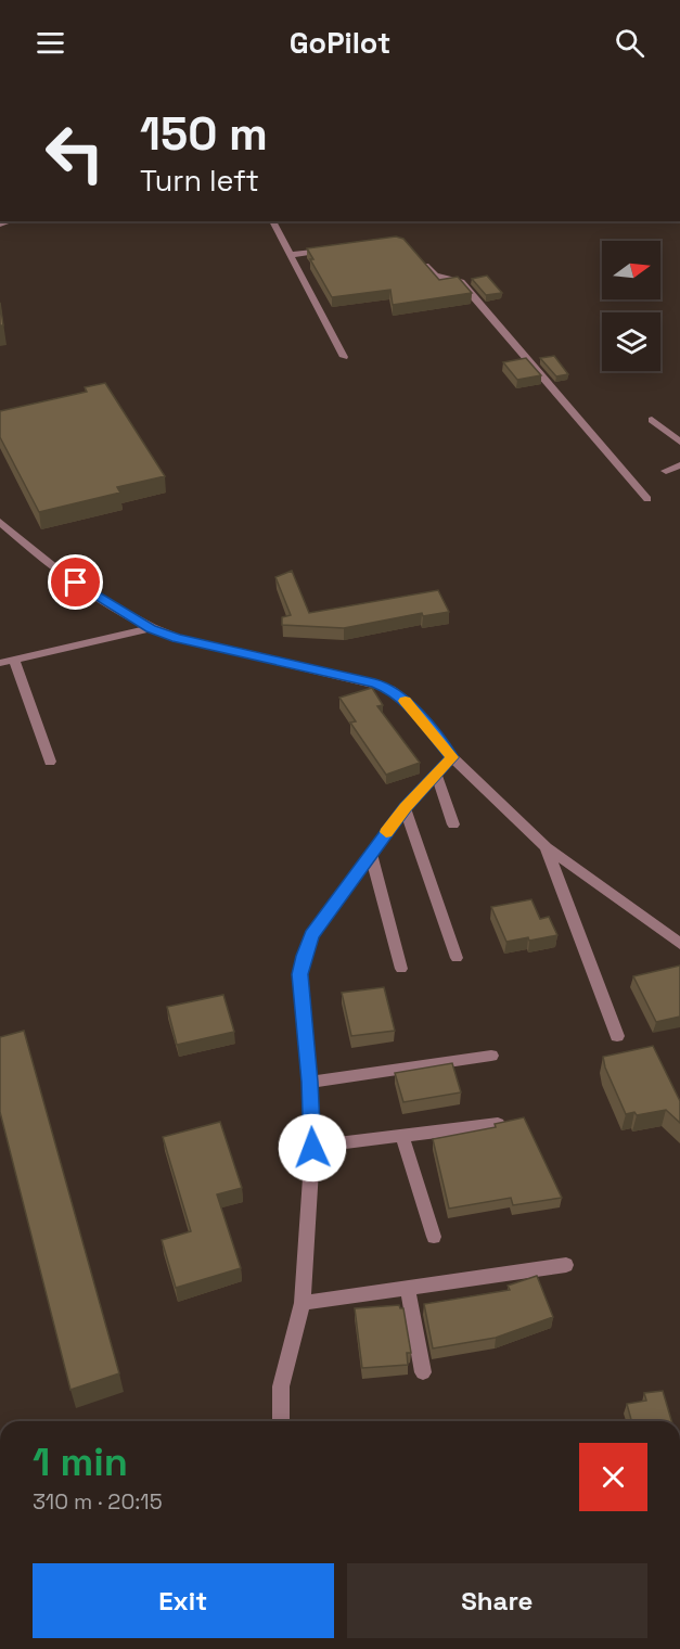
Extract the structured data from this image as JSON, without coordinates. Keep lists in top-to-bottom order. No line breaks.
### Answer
{"north":"right","page":{"header":"GoPilot","turn":["150 m","Turn left"],"heading":["1 min","310 m · 20:15"],"buttons":["Exit","Share"]}}
